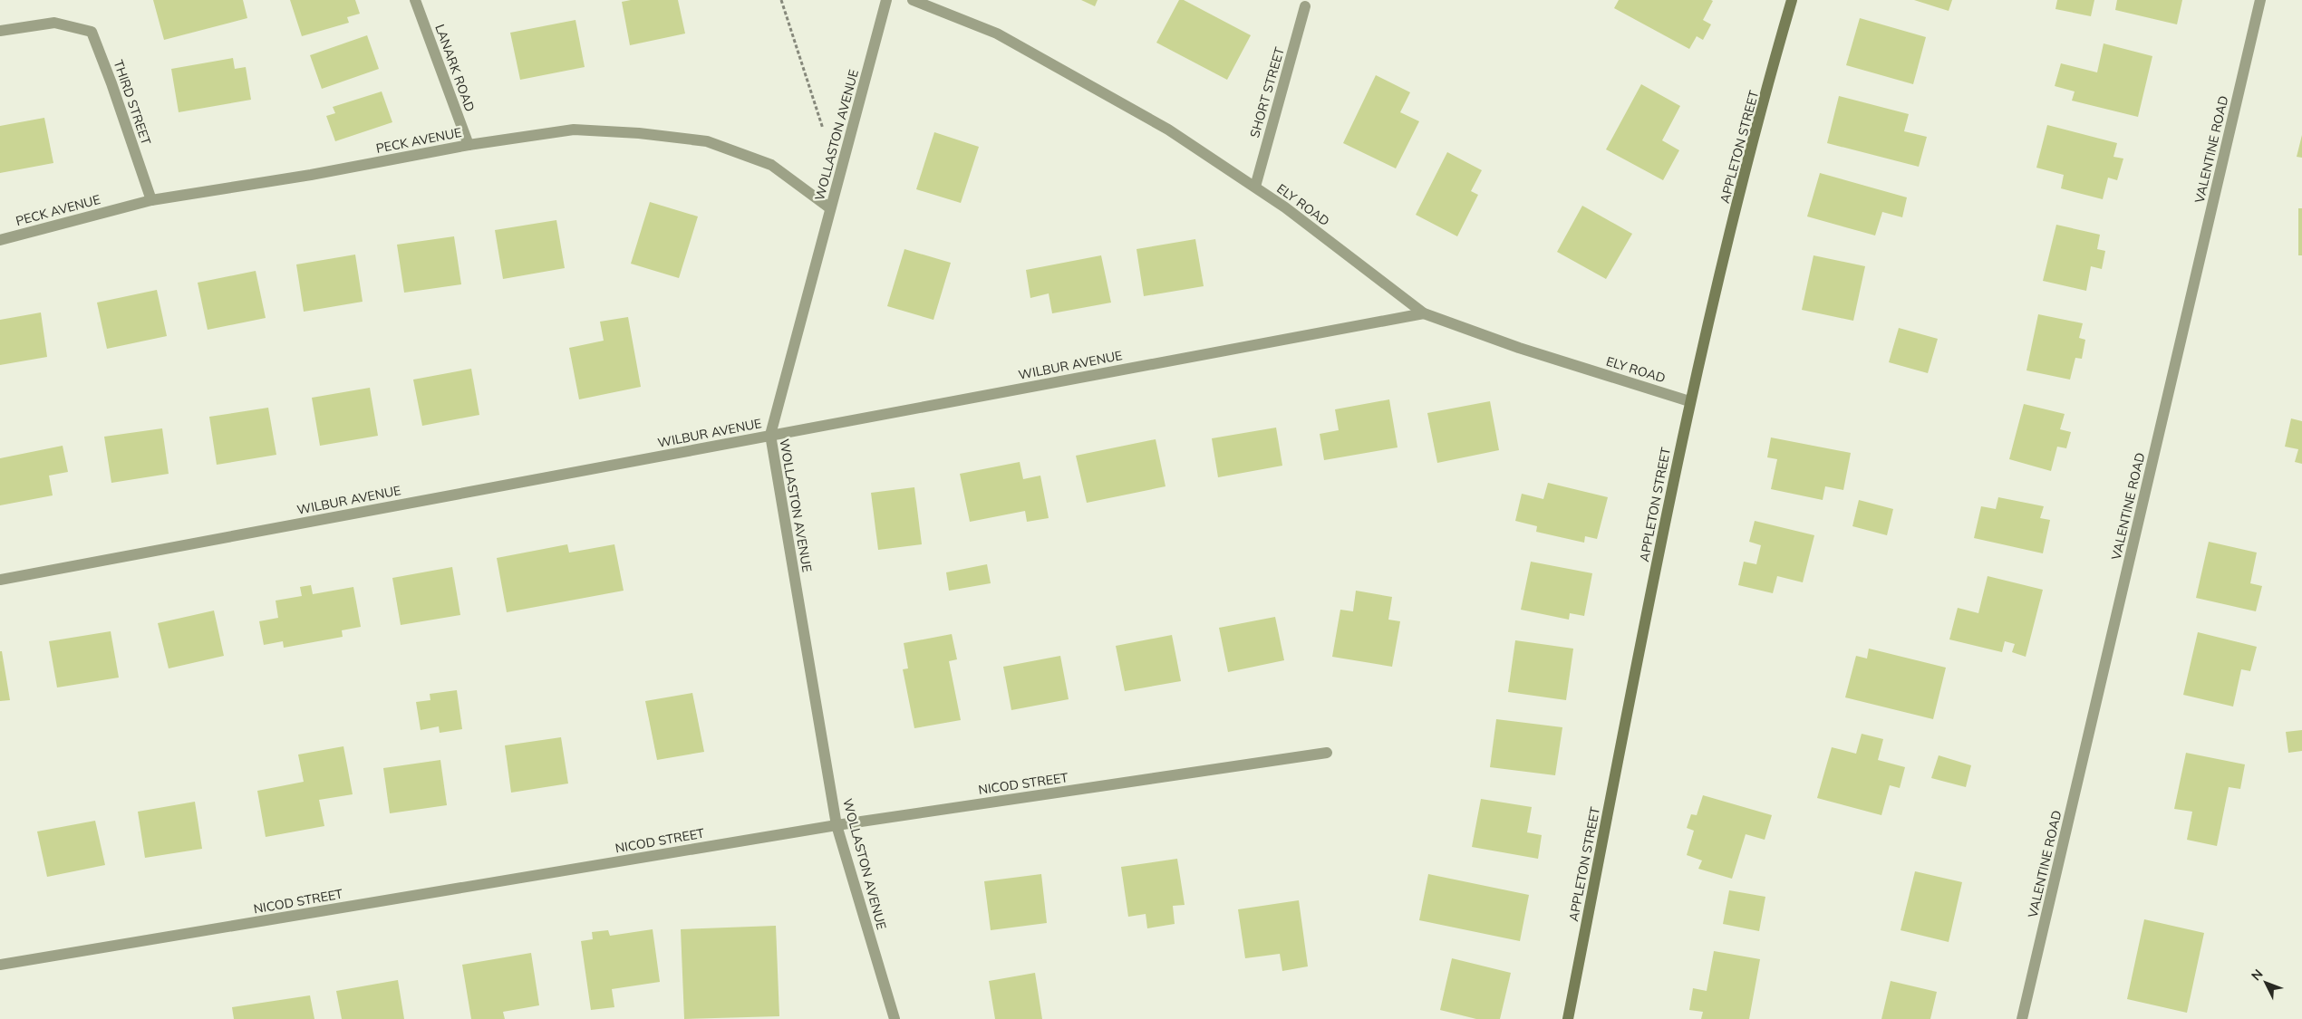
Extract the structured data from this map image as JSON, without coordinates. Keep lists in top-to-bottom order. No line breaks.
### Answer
{"streets":{"street":["LANARK ROAD","SHORT STREET","THIRD STREET","WOLLASTON AVENUE","PECK AVENUE","APPLETON STREET","VALENTINE ROAD","ELY ROAD","WILBUR AVENUE","NICOD STREET"]},"crossings":[["LANARK ROAD","PECK AVENUE"],["SHORT STREET","ELY ROAD"],["THIRD STREET","PECK AVENUE"],["WOLLASTON AVENUE","PECK AVENUE"],["WOLLASTON AVENUE","WILBUR AVENUE"],["WOLLASTON AVENUE","NICOD STREET"],["APPLETON STREET","ELY ROAD"],["ELY ROAD","WILBUR AVENUE"]],"north":"top left"}
